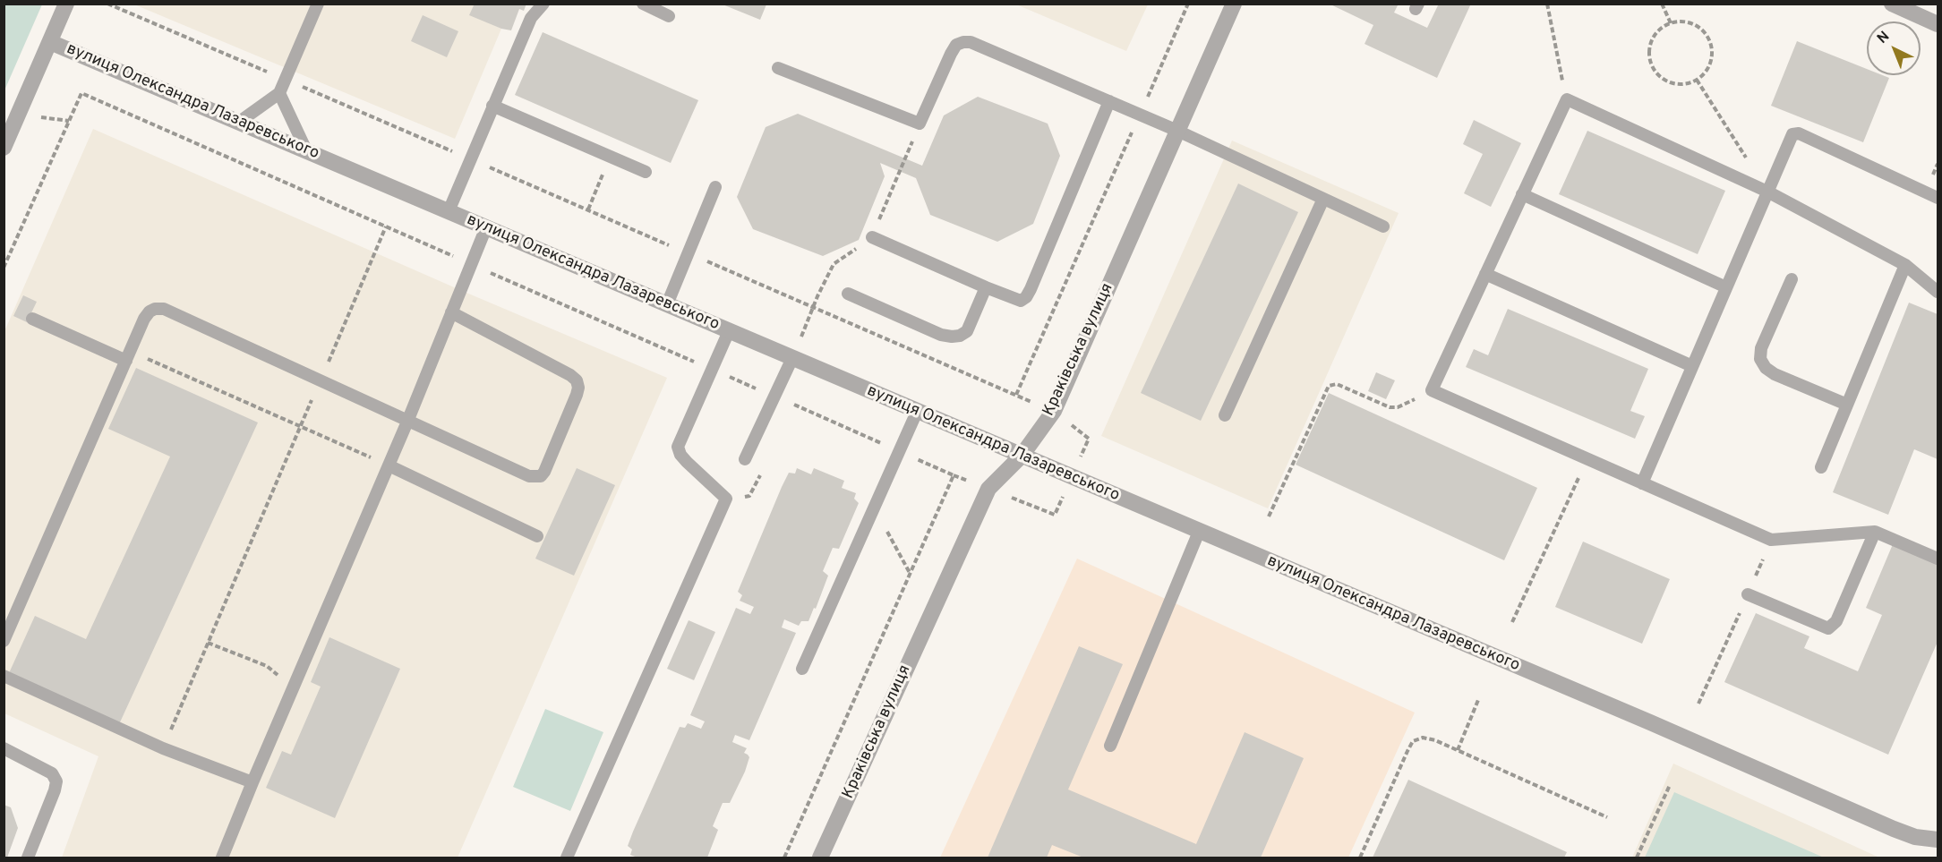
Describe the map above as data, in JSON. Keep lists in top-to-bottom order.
{
  "streets": {
    "street": ["вулиця Олександра Лазаревського", "Краківська вулиця"]
  },
  "crossings": [
    ["вулиця Олександра Лазаревського", "Краківська вулиця"]
  ],
  "north": "top left"
}
